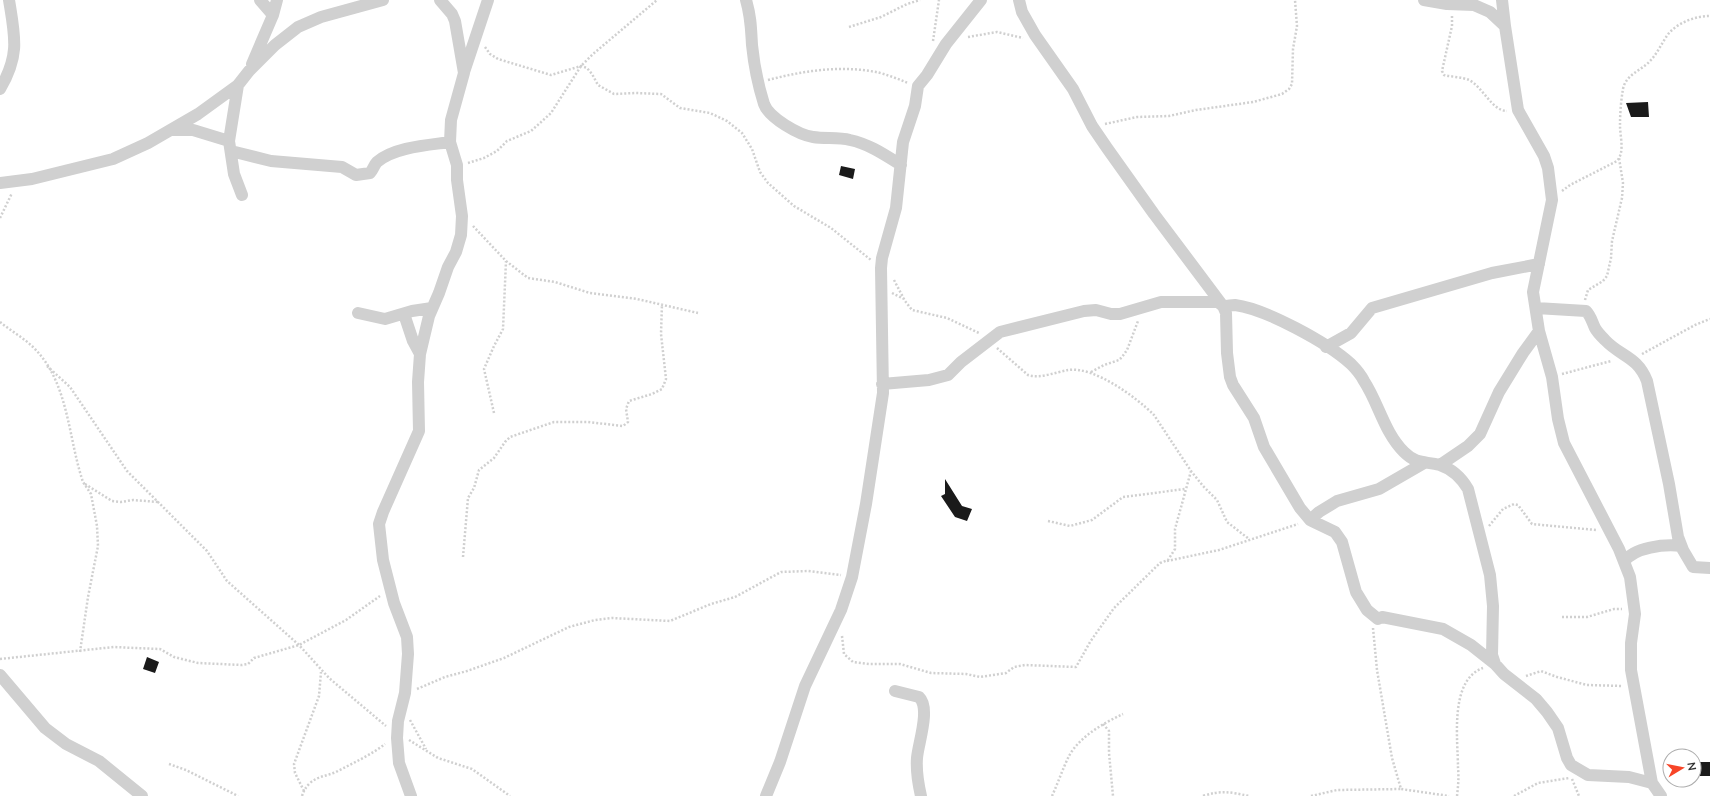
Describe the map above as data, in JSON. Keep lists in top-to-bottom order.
{
  "north": "right"
}
